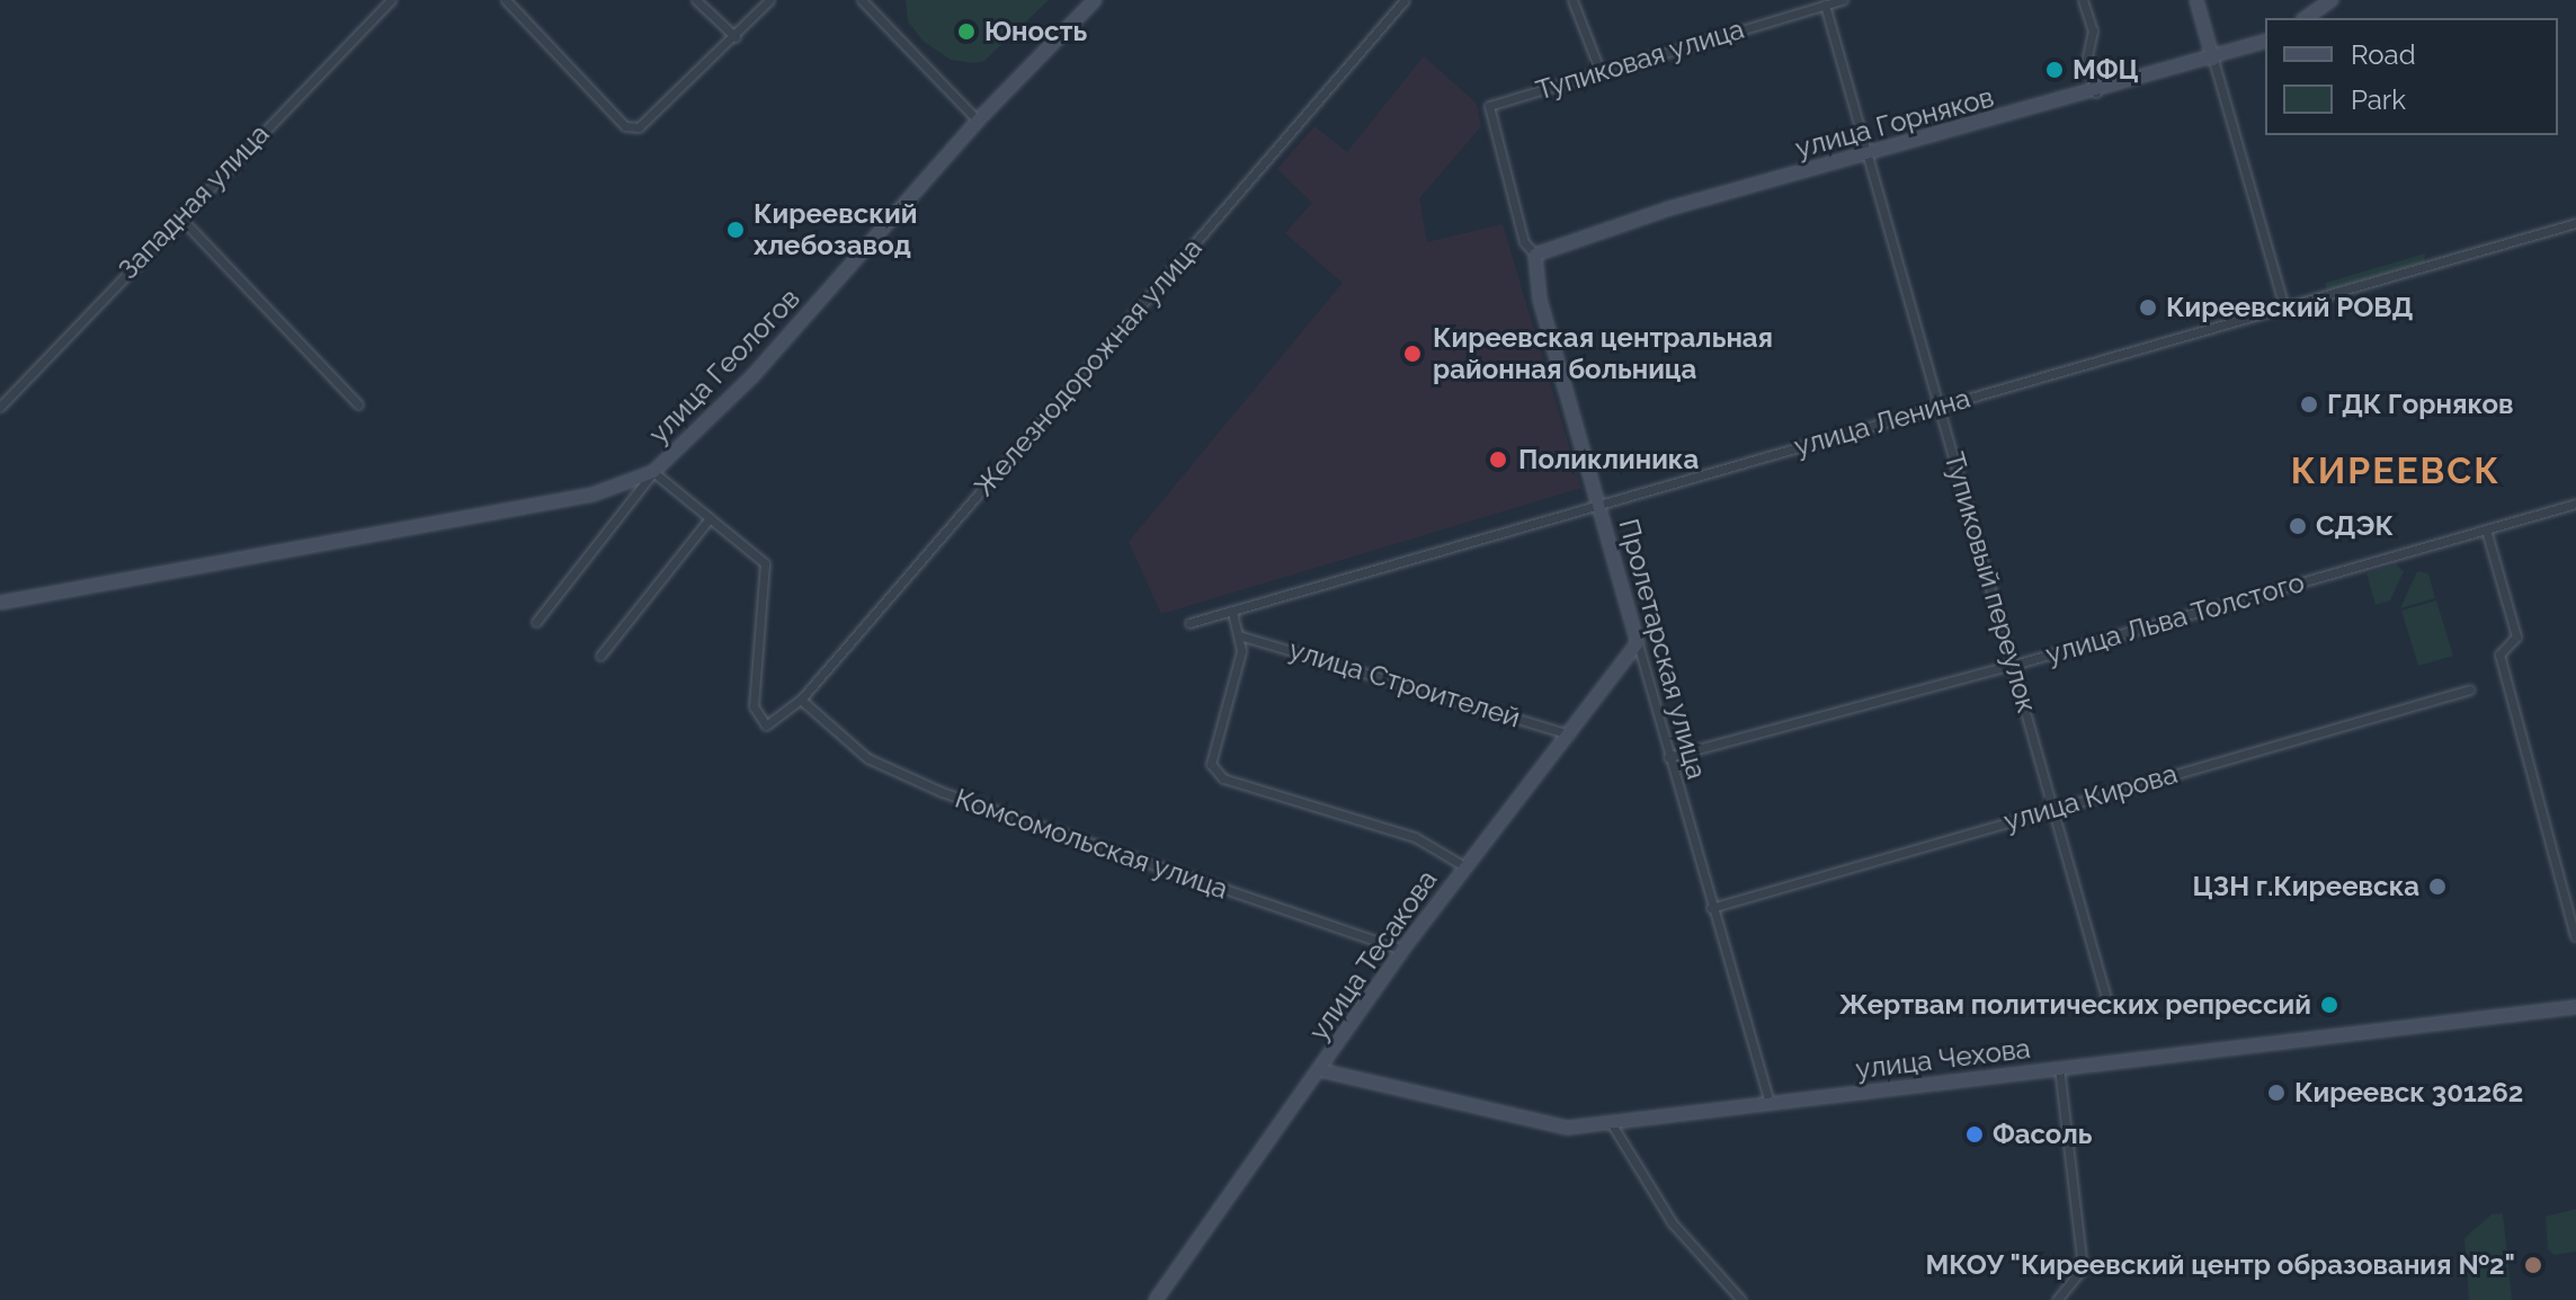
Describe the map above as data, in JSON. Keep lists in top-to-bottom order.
{
  "streets": {
    "main road": [
      "улица Горняков",
      "улица Геологов",
      "Пролетарская улица",
      "улица Тесакова",
      "улица Чехова"
    ],
    "street": [
      "Тупиковая улица",
      "Западная улица",
      "Железнодорожная улица",
      "улица Ленина",
      "Тупиковый переулок",
      "улица Льва Толстого",
      "улица Строителей",
      "улица Кирова",
      "Комсомольская улица"
    ]
  },
  "crossings": [
    ["Тупиковая улица", "Тупиковый переулок"],
    ["Тупиковая улица", "Пролетарская улица"],
    ["улица Горняков", "Тупиковый переулок"],
    ["улица Горняков", "Пролетарская улица"],
    ["Железнодорожная улица", "Комсомольская улица"],
    ["улица Ленина", "Тупиковый переулок"],
    ["улица Ленина", "Пролетарская улица"],
    ["Тупиковый переулок", "улица Льва Толстого"],
    ["Тупиковый переулок", "улица Кирова"],
    ["улица Льва Толстого", "Пролетарская улица"],
    ["Пролетарская улица", "улица Кирова"],
    ["Пролетарская улица", "улица Тесакова"],
    ["Пролетарская улица", "улица Чехова"],
    ["улица Строителей", "улица Тесакова"],
    ["Комсомольская улица", "улица Тесакова"],
    ["улица Тесакова", "улица Чехова"]
  ],
  "districts": ["КИРЕЕВСК"],
  "places": [
    "Юность",
    "МФЦ",
    "Киреевский хлебозавод",
    "Киреевский РОВД",
    "Киреевская центральная районная больница",
    "ГДК Горняков",
    "Поликлиника",
    "СДЭК",
    "ЦЗН г.Киреевска",
    "Жертвам политических репрессий",
    "Киреевск 301262",
    "Фасоль",
    "МКОУ \"Киреевский центр образования №2\""
  ],
  "legend": ["Road", "Park"]
}
